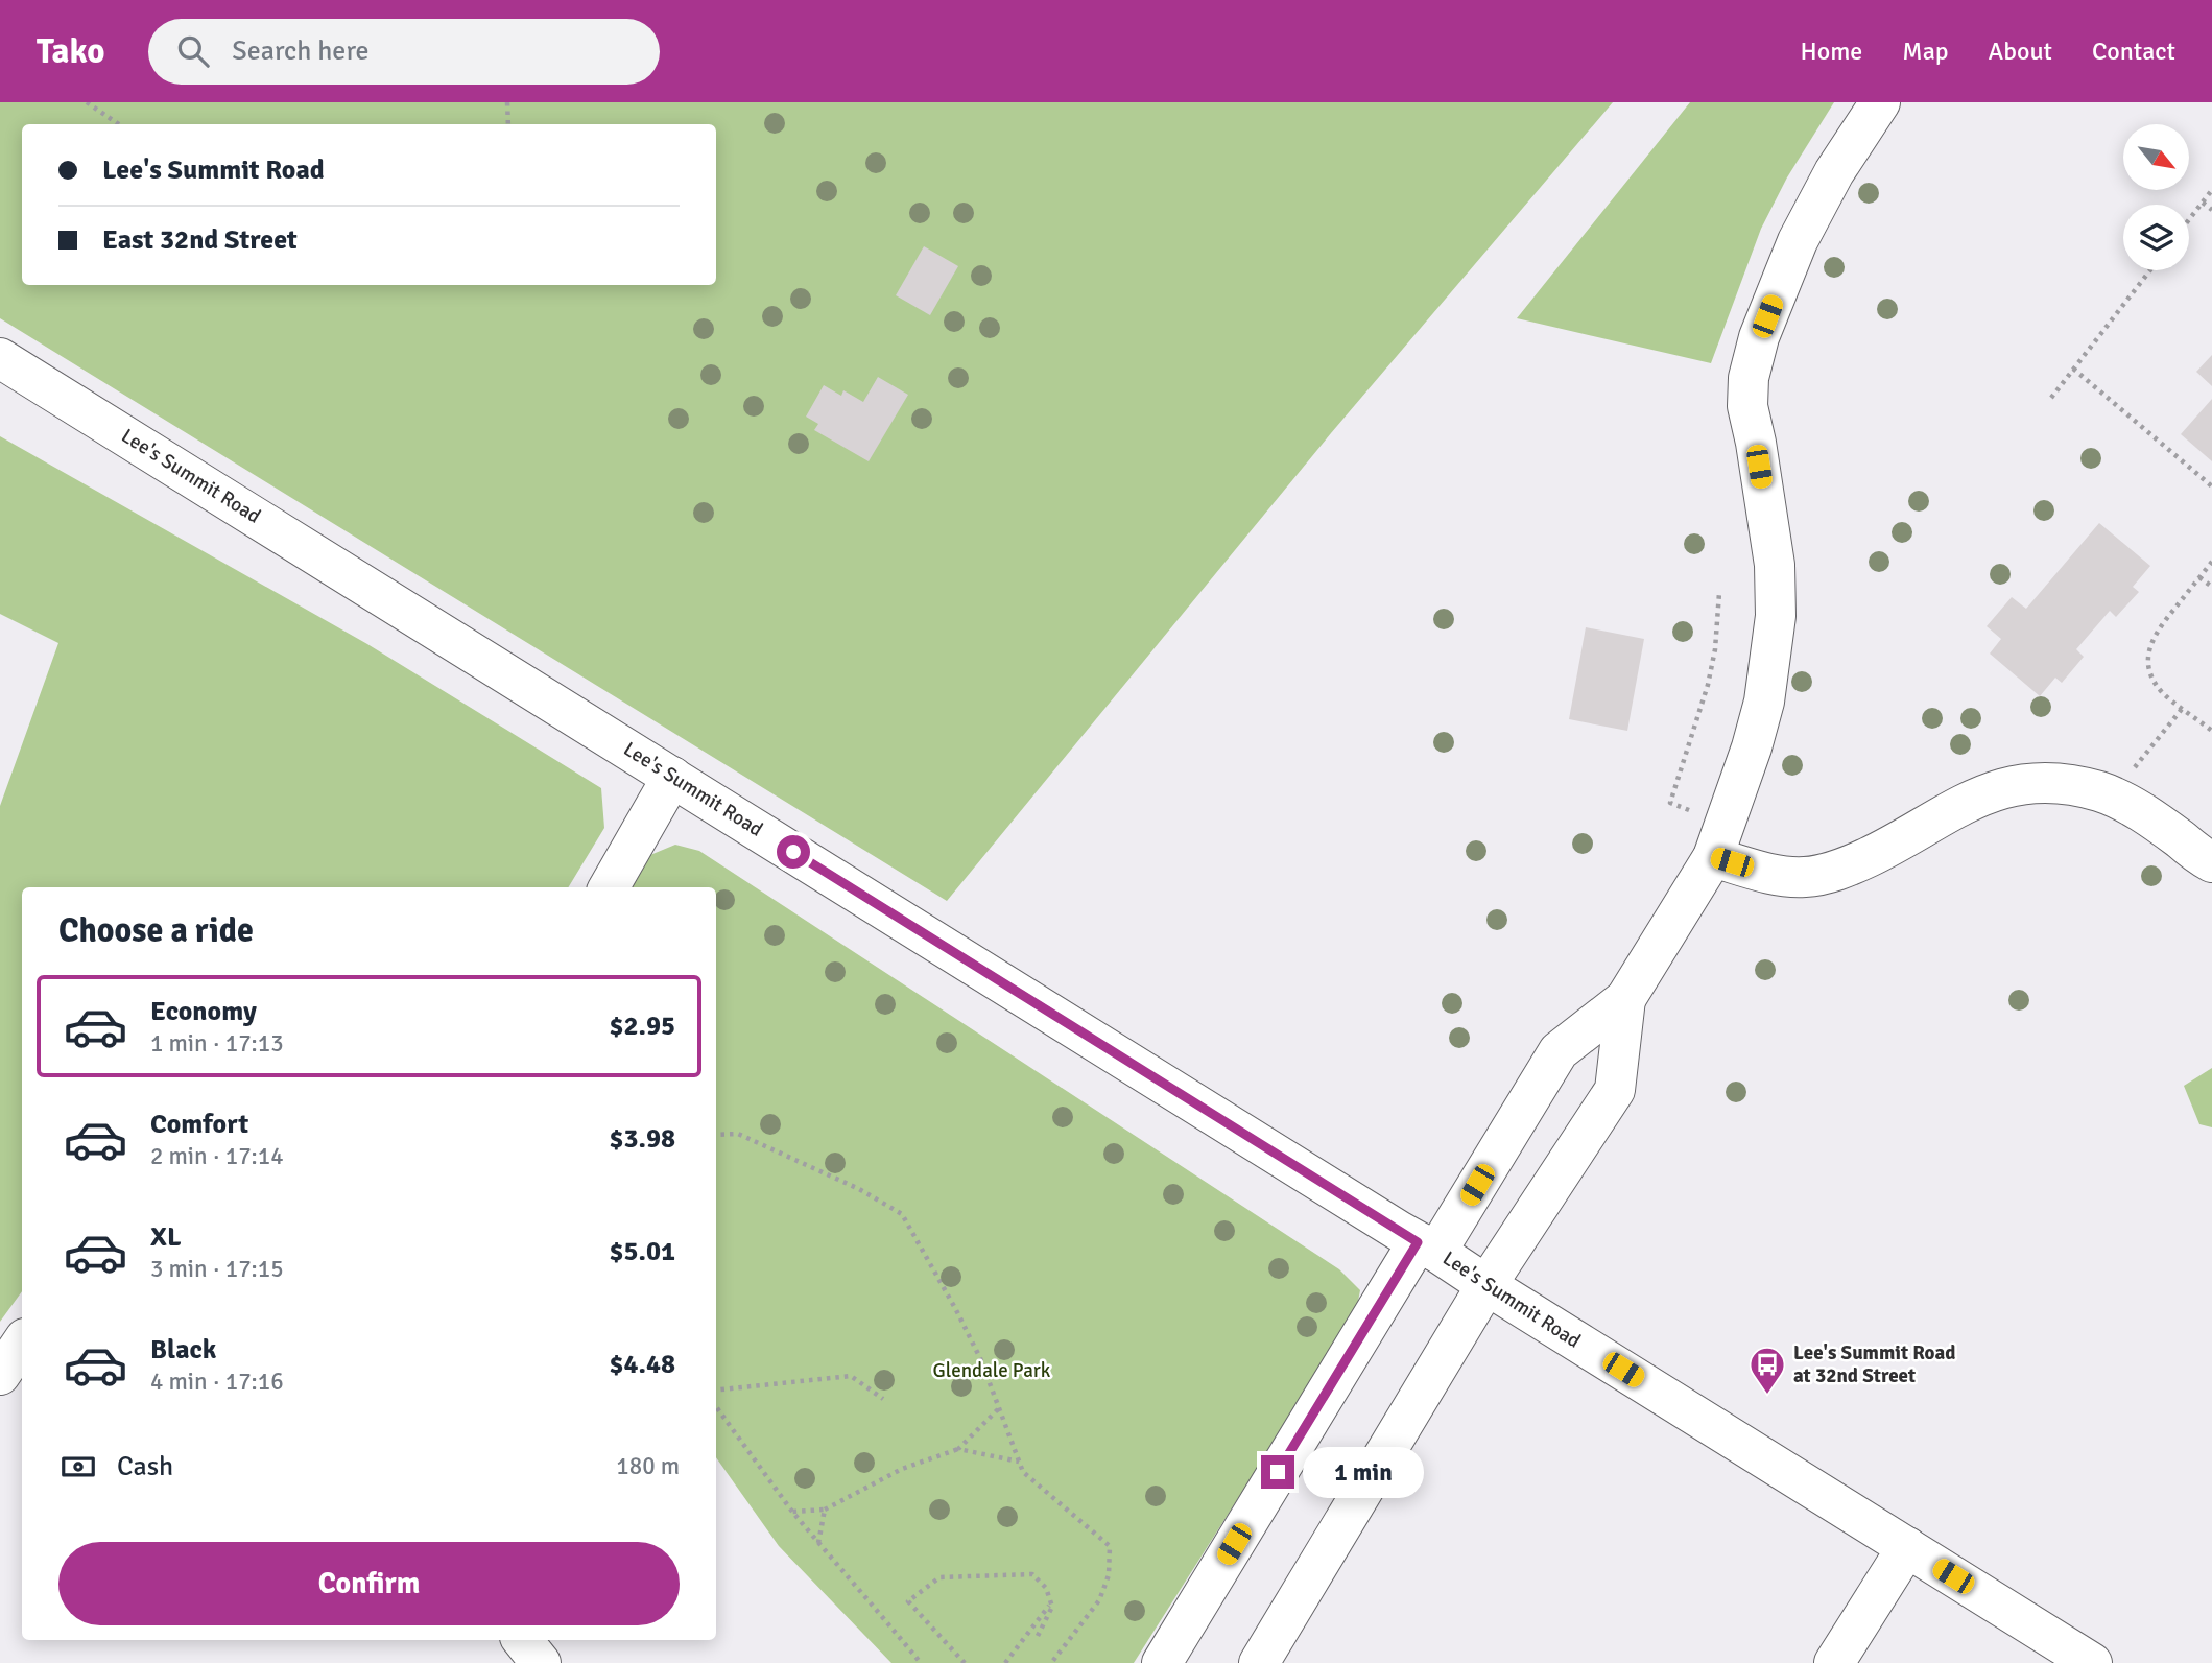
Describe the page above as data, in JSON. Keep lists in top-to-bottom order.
{
  "streets": {
    "main road": ["Lee's Summit Road"]
  },
  "parks": ["Glendale Park"],
  "places": {
    "bus stop": ["Lee's Summit Road at 32nd Street"]
  },
  "north": "bottom right",
  "page": {
    "header": "Tako",
    "search": "Search here",
    "nav": [
      "Home",
      "Map",
      "About",
      "Contact"
    ],
    "banner": ["Lee's Summit Road", "East 32nd Street"],
    "heading": "Choose a ride",
    "list": [
      {
        "name": "Economy",
        "note": "1 min · 17:13",
        "value": "$2.95"
      },
      {
        "name": "Comfort",
        "note": "2 min · 17:14",
        "value": "$3.98"
      },
      {
        "name": "XL",
        "note": "3 min · 17:15",
        "value": "$5.01"
      },
      {
        "name": "Black",
        "note": "4 min · 17:16",
        "value": "$4.48"
      }
    ],
    "pay": ["Cash", "180 m"],
    "bubble": "1 min",
    "buttons": "Confirm"
  }
}
